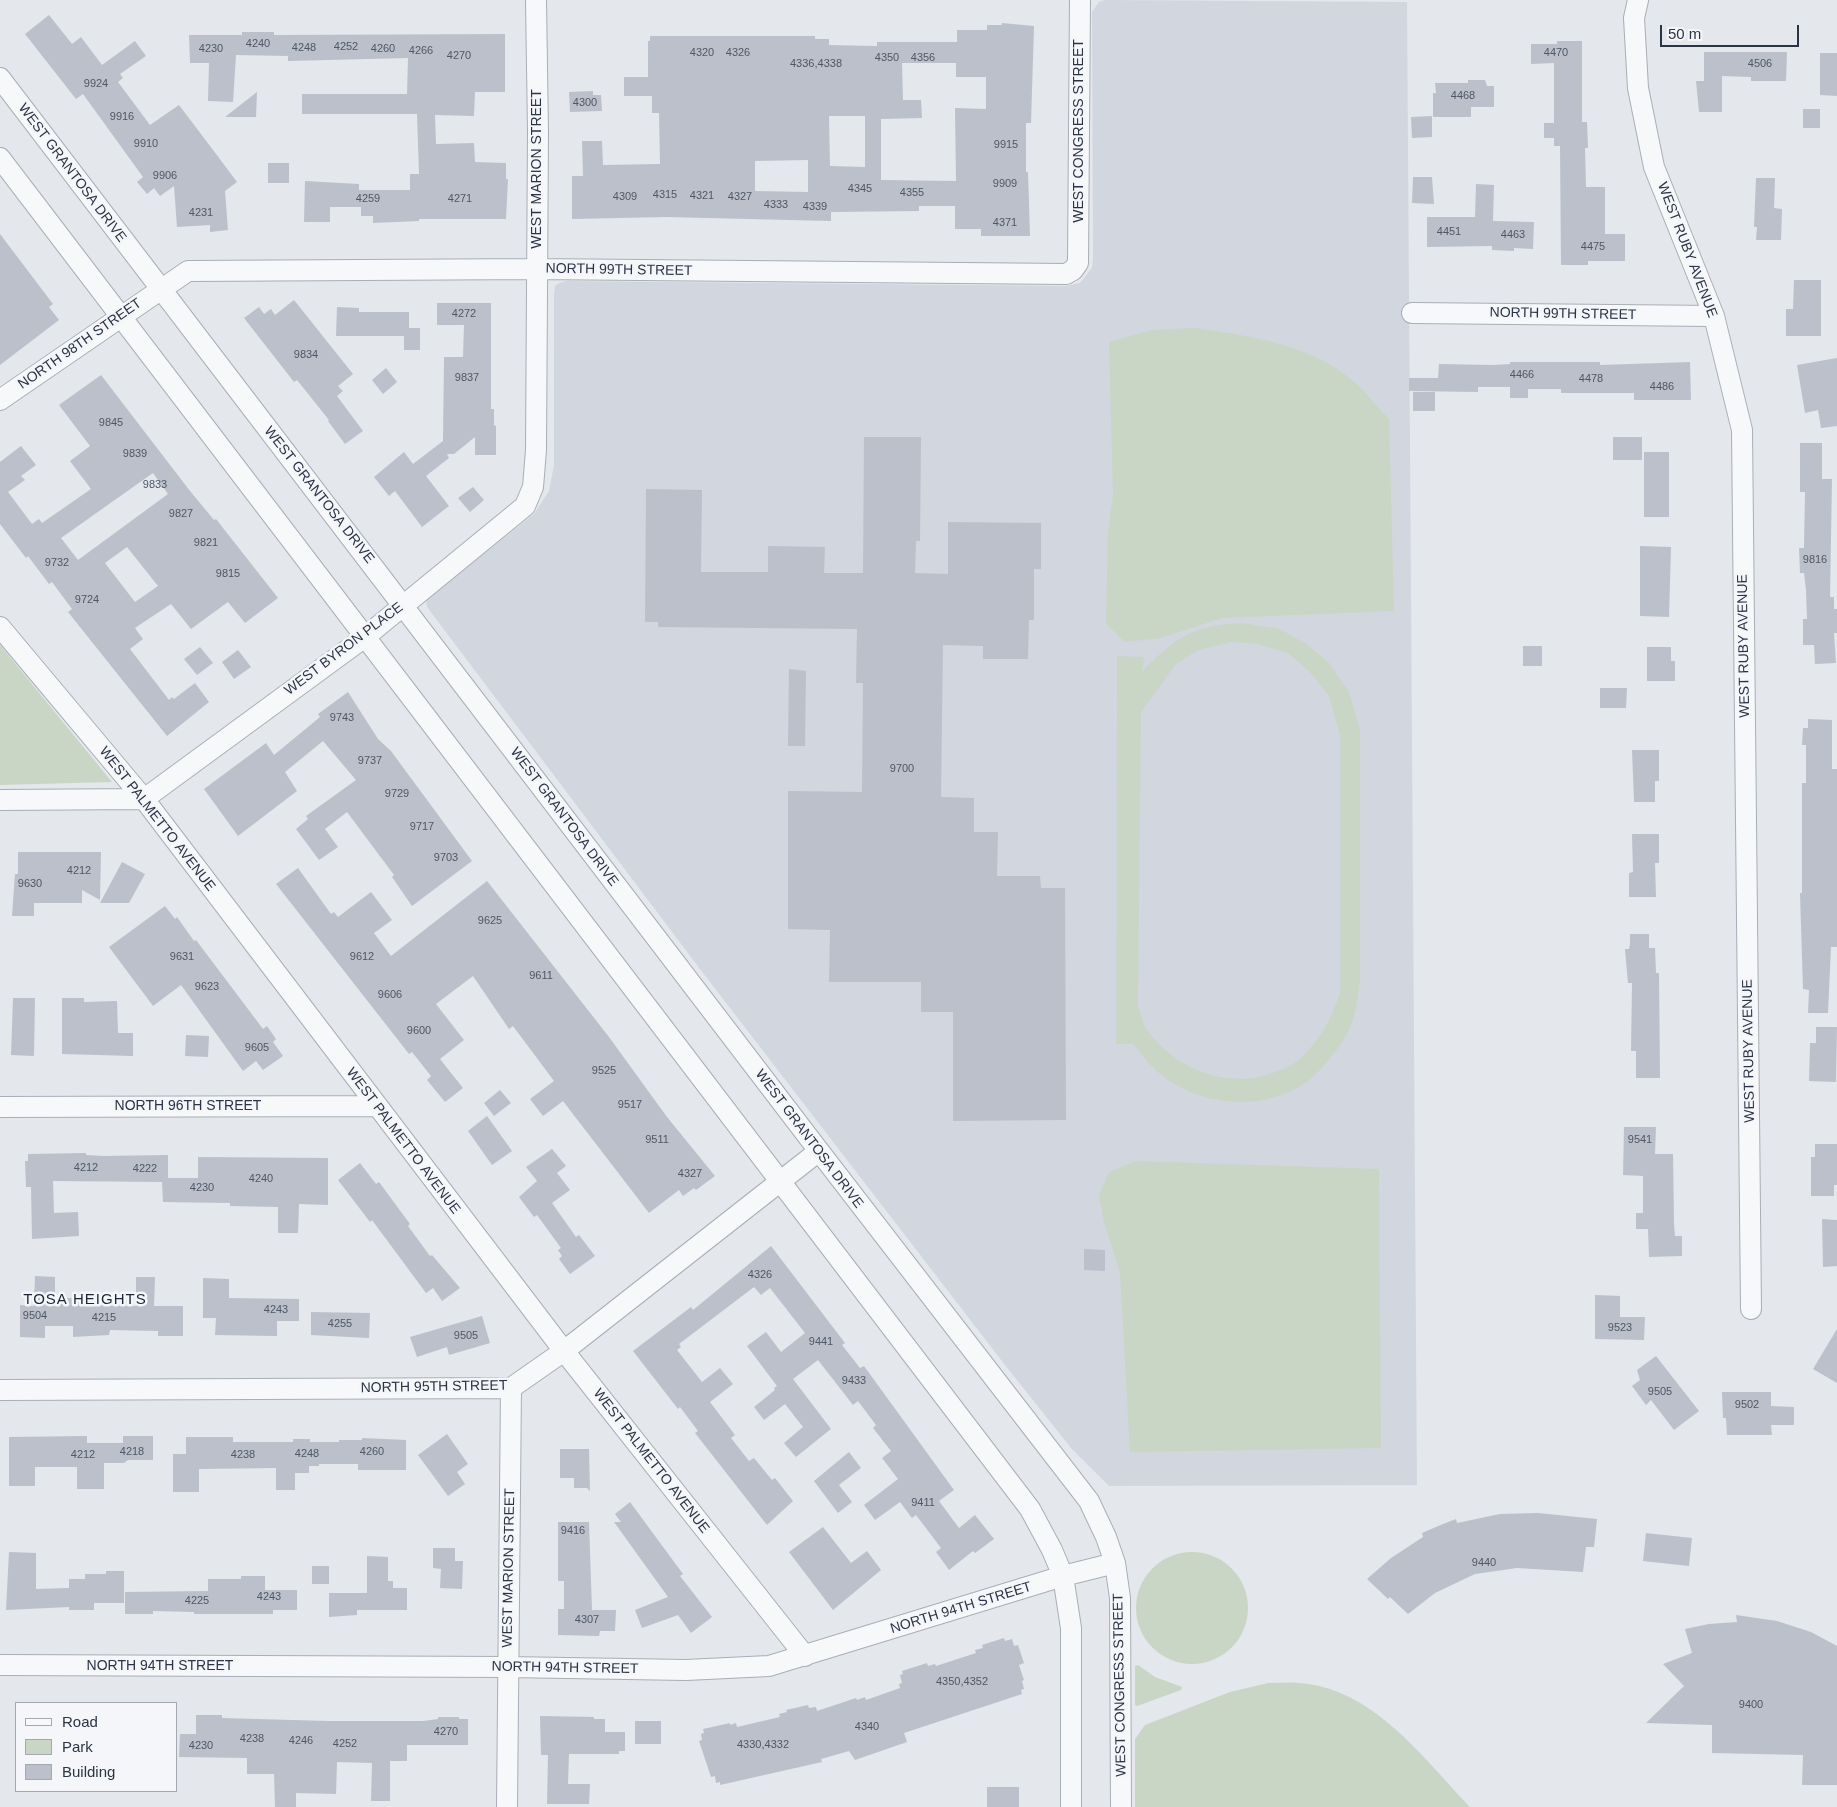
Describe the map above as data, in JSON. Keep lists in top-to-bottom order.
{
  "streets": {
    "street": [
      "WEST CONGRESS STREET",
      "WEST MARION STREET",
      "WEST GRANTOSA DRIVE",
      "WEST RUBY AVENUE",
      "NORTH 99TH STREET",
      "NORTH 98TH STREET",
      "WEST BYRON PLACE",
      "WEST PALMETTO AVENUE",
      "NORTH 96TH STREET",
      "NORTH 95TH STREET",
      "NORTH 94TH STREET"
    ]
  },
  "crossings": [
    ["WEST CONGRESS STREET", "WEST GRANTOSA DRIVE"],
    ["WEST CONGRESS STREET", "NORTH 99TH STREET"],
    ["WEST CONGRESS STREET", "NORTH 94TH STREET"],
    ["WEST MARION STREET", "NORTH 99TH STREET"],
    ["WEST MARION STREET", "WEST BYRON PLACE"],
    ["WEST MARION STREET", "NORTH 95TH STREET"],
    ["WEST MARION STREET", "NORTH 94TH STREET"],
    ["WEST GRANTOSA DRIVE", "NORTH 99TH STREET"],
    ["WEST GRANTOSA DRIVE", "NORTH 98TH STREET"],
    ["WEST GRANTOSA DRIVE", "WEST BYRON PLACE"],
    ["WEST GRANTOSA DRIVE", "NORTH 95TH STREET"],
    ["WEST GRANTOSA DRIVE", "NORTH 94TH STREET"],
    ["WEST RUBY AVENUE", "NORTH 99TH STREET"],
    ["NORTH 99TH STREET", "NORTH 98TH STREET"],
    ["WEST BYRON PLACE", "WEST PALMETTO AVENUE"],
    ["WEST PALMETTO AVENUE", "NORTH 96TH STREET"],
    ["WEST PALMETTO AVENUE", "NORTH 95TH STREET"],
    ["WEST PALMETTO AVENUE", "NORTH 94TH STREET"]
  ],
  "districts": ["TOSA HEIGHTS"],
  "house_numbers": [
    "4240",
    "4252",
    "4248",
    "4230",
    "4260",
    "4266",
    "4320",
    "4326",
    "4470",
    "4270",
    "4350",
    "4356",
    "4336,4338",
    "4506",
    "9924",
    "4468",
    "4300",
    "9916",
    "9910",
    "9915",
    "9906",
    "9909",
    "4345",
    "4355",
    "4315",
    "4321",
    "4309",
    "4327",
    "4259",
    "4271",
    "4333",
    "4339",
    "4231",
    "4371",
    "4451",
    "4463",
    "4475",
    "4272",
    "9834",
    "4466",
    "9837",
    "4478",
    "4486",
    "9845",
    "9839",
    "9833",
    "9827",
    "9821",
    "9816",
    "9732",
    "9815",
    "9724",
    "9743",
    "9737",
    "9700",
    "9729",
    "9717",
    "9703",
    "4212",
    "9630",
    "9625",
    "9631",
    "9612",
    "9611",
    "9623",
    "9606",
    "9600",
    "9605",
    "9525",
    "9517",
    "9511",
    "9541",
    "4212",
    "4222",
    "4327",
    "4240",
    "4230",
    "4326",
    "4243",
    "9504",
    "4215",
    "4255",
    "9523",
    "9505",
    "9441",
    "9433",
    "9505",
    "9502",
    "4218",
    "4260",
    "4248",
    "4212",
    "4238",
    "9411",
    "9416",
    "9440",
    "4243",
    "4225",
    "4307",
    "4350,4352",
    "9400",
    "4340",
    "4270",
    "4238",
    "4246",
    "4252",
    "4330,4332",
    "4230"
  ],
  "legend": ["Road", "Park", "Building"],
  "scale_bar": "50 m"
}
